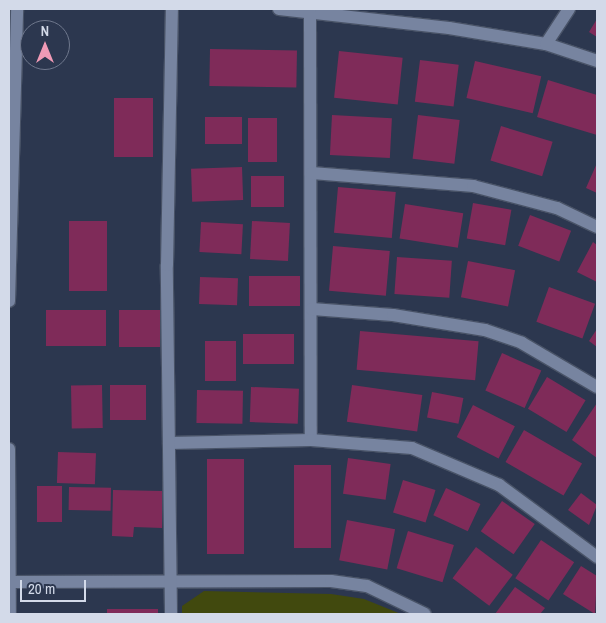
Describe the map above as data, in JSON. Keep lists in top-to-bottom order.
{
  "scale_bar": "20 m",
  "north": "top"
}
